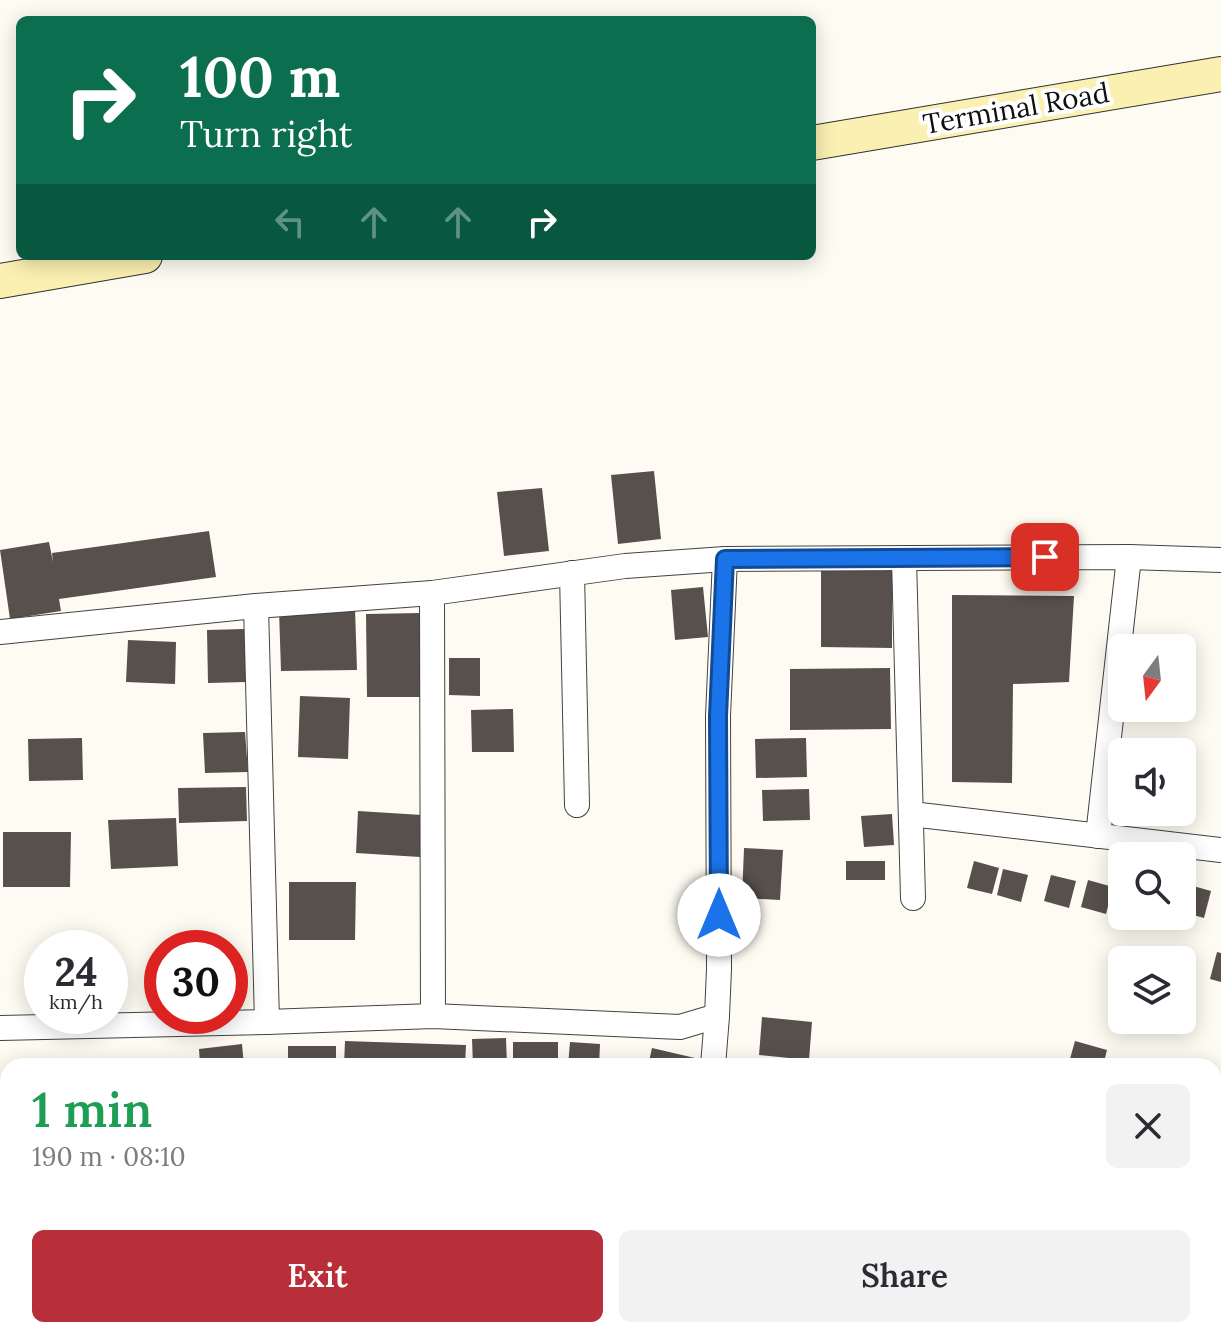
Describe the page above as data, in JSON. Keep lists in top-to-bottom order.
{
  "streets": {
    "street": ["Terminal Road"]
  },
  "north": "bottom",
  "page": {
    "turn": ["100 m", "Turn right"],
    "speed": "24 km/h",
    "limit": "30",
    "heading": ["1 min", "190 m · 08:10"],
    "buttons": ["Exit", "Share"]
  }
}
